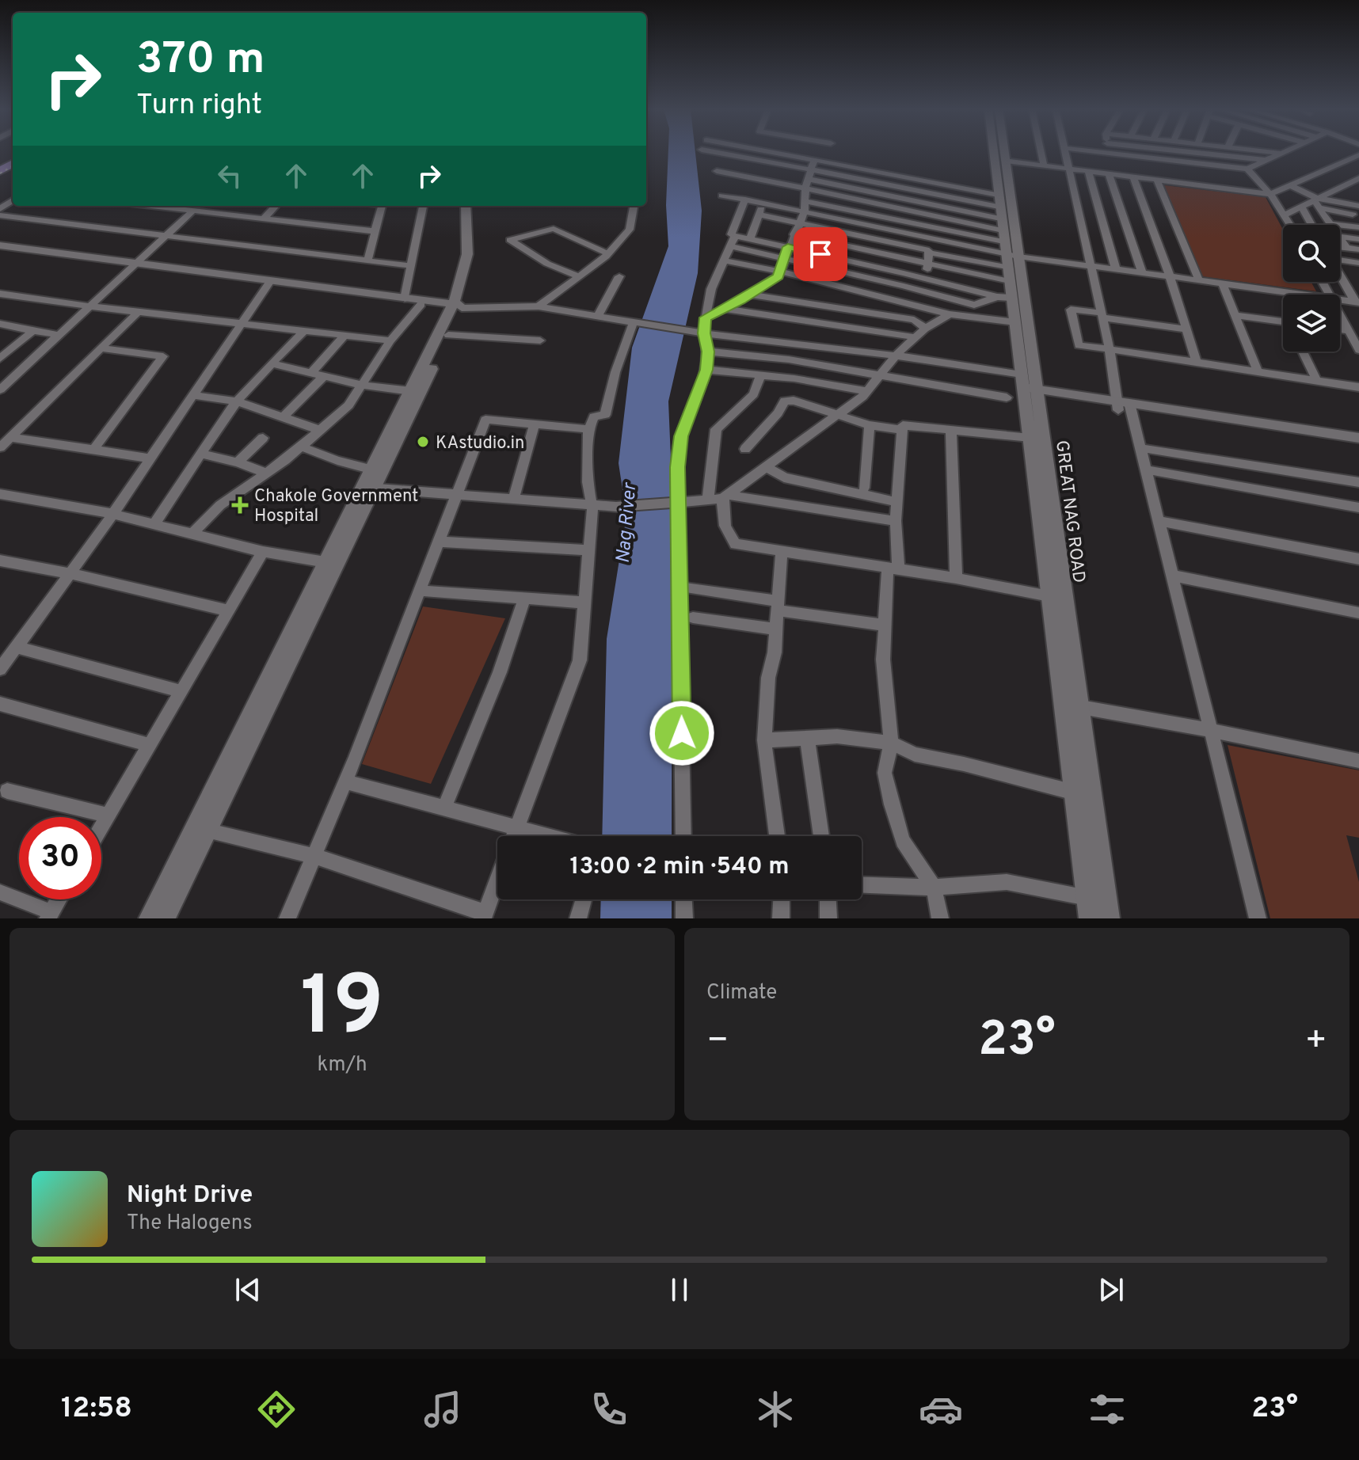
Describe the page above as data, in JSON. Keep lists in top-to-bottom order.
{
  "streets": {
    "main road": ["GREAT NAG ROAD"]
  },
  "water": ["Nag River"],
  "places": {
    "other": ["KAstudio.in"],
    "health": ["Chakole Government Hospital"]
  },
  "page": {
    "turn": ["370 m", "Turn right"],
    "limit": "30",
    "trip": "13:00 · 2 min · 540 m",
    "tile": [
      ["19", "km/h"],
      "Climate"
    ],
    "heat": ["−", "23°", "+"],
    "song": ["Night Drive", "The Halogens"],
    "tabs": ["12:58", "23°"]
  }
}
